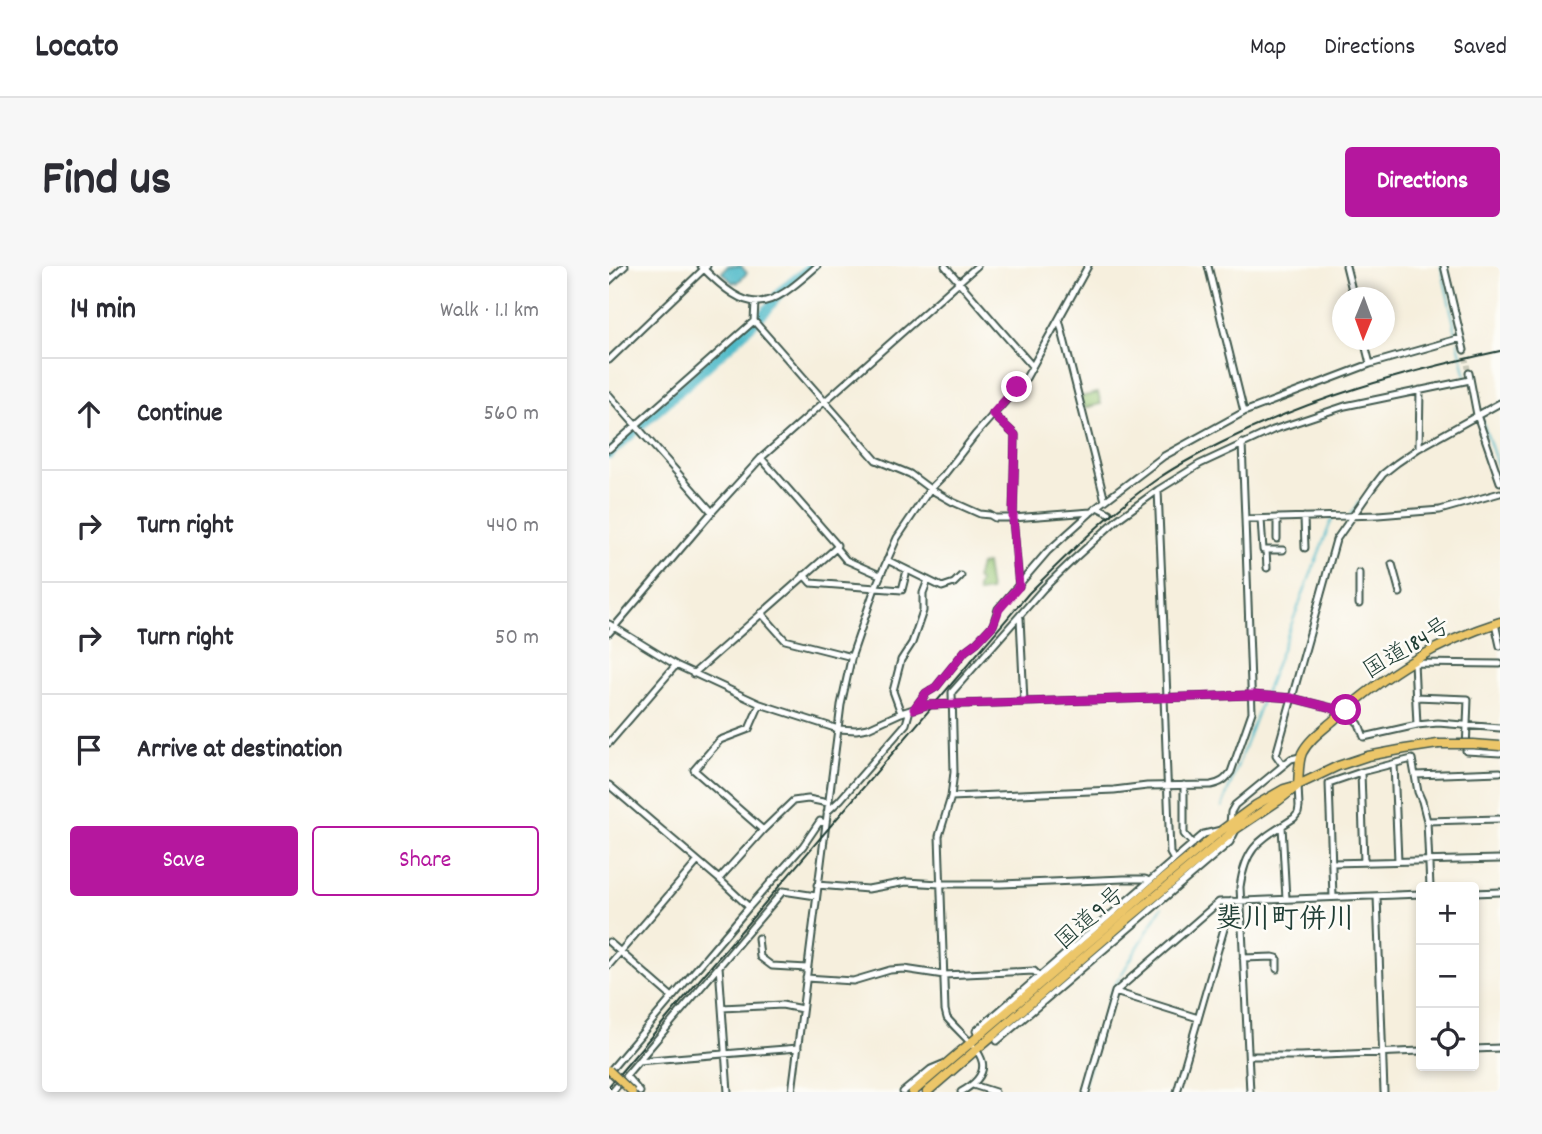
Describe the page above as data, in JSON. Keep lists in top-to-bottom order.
{
  "streets": {
    "highway": ["国道184号", "国道9号"]
  },
  "districts": ["斐川町併川"],
  "north": "bottom",
  "page": {
    "header": "Locato",
    "nav": ["Map", "Directions", "Saved"],
    "title": "Find us",
    "buttons": [
      "Directions",
      ["Save", "Share"]
    ],
    "heading": ["14 min", "Walk · 1.1 km"],
    "list": [
      ["Continue", "560 m"],
      ["Turn right", "440 m"],
      ["Turn right", "50 m"],
      "Arrive at destination"
    ],
    "map_buttons": ["+", "−"]
  }
}
